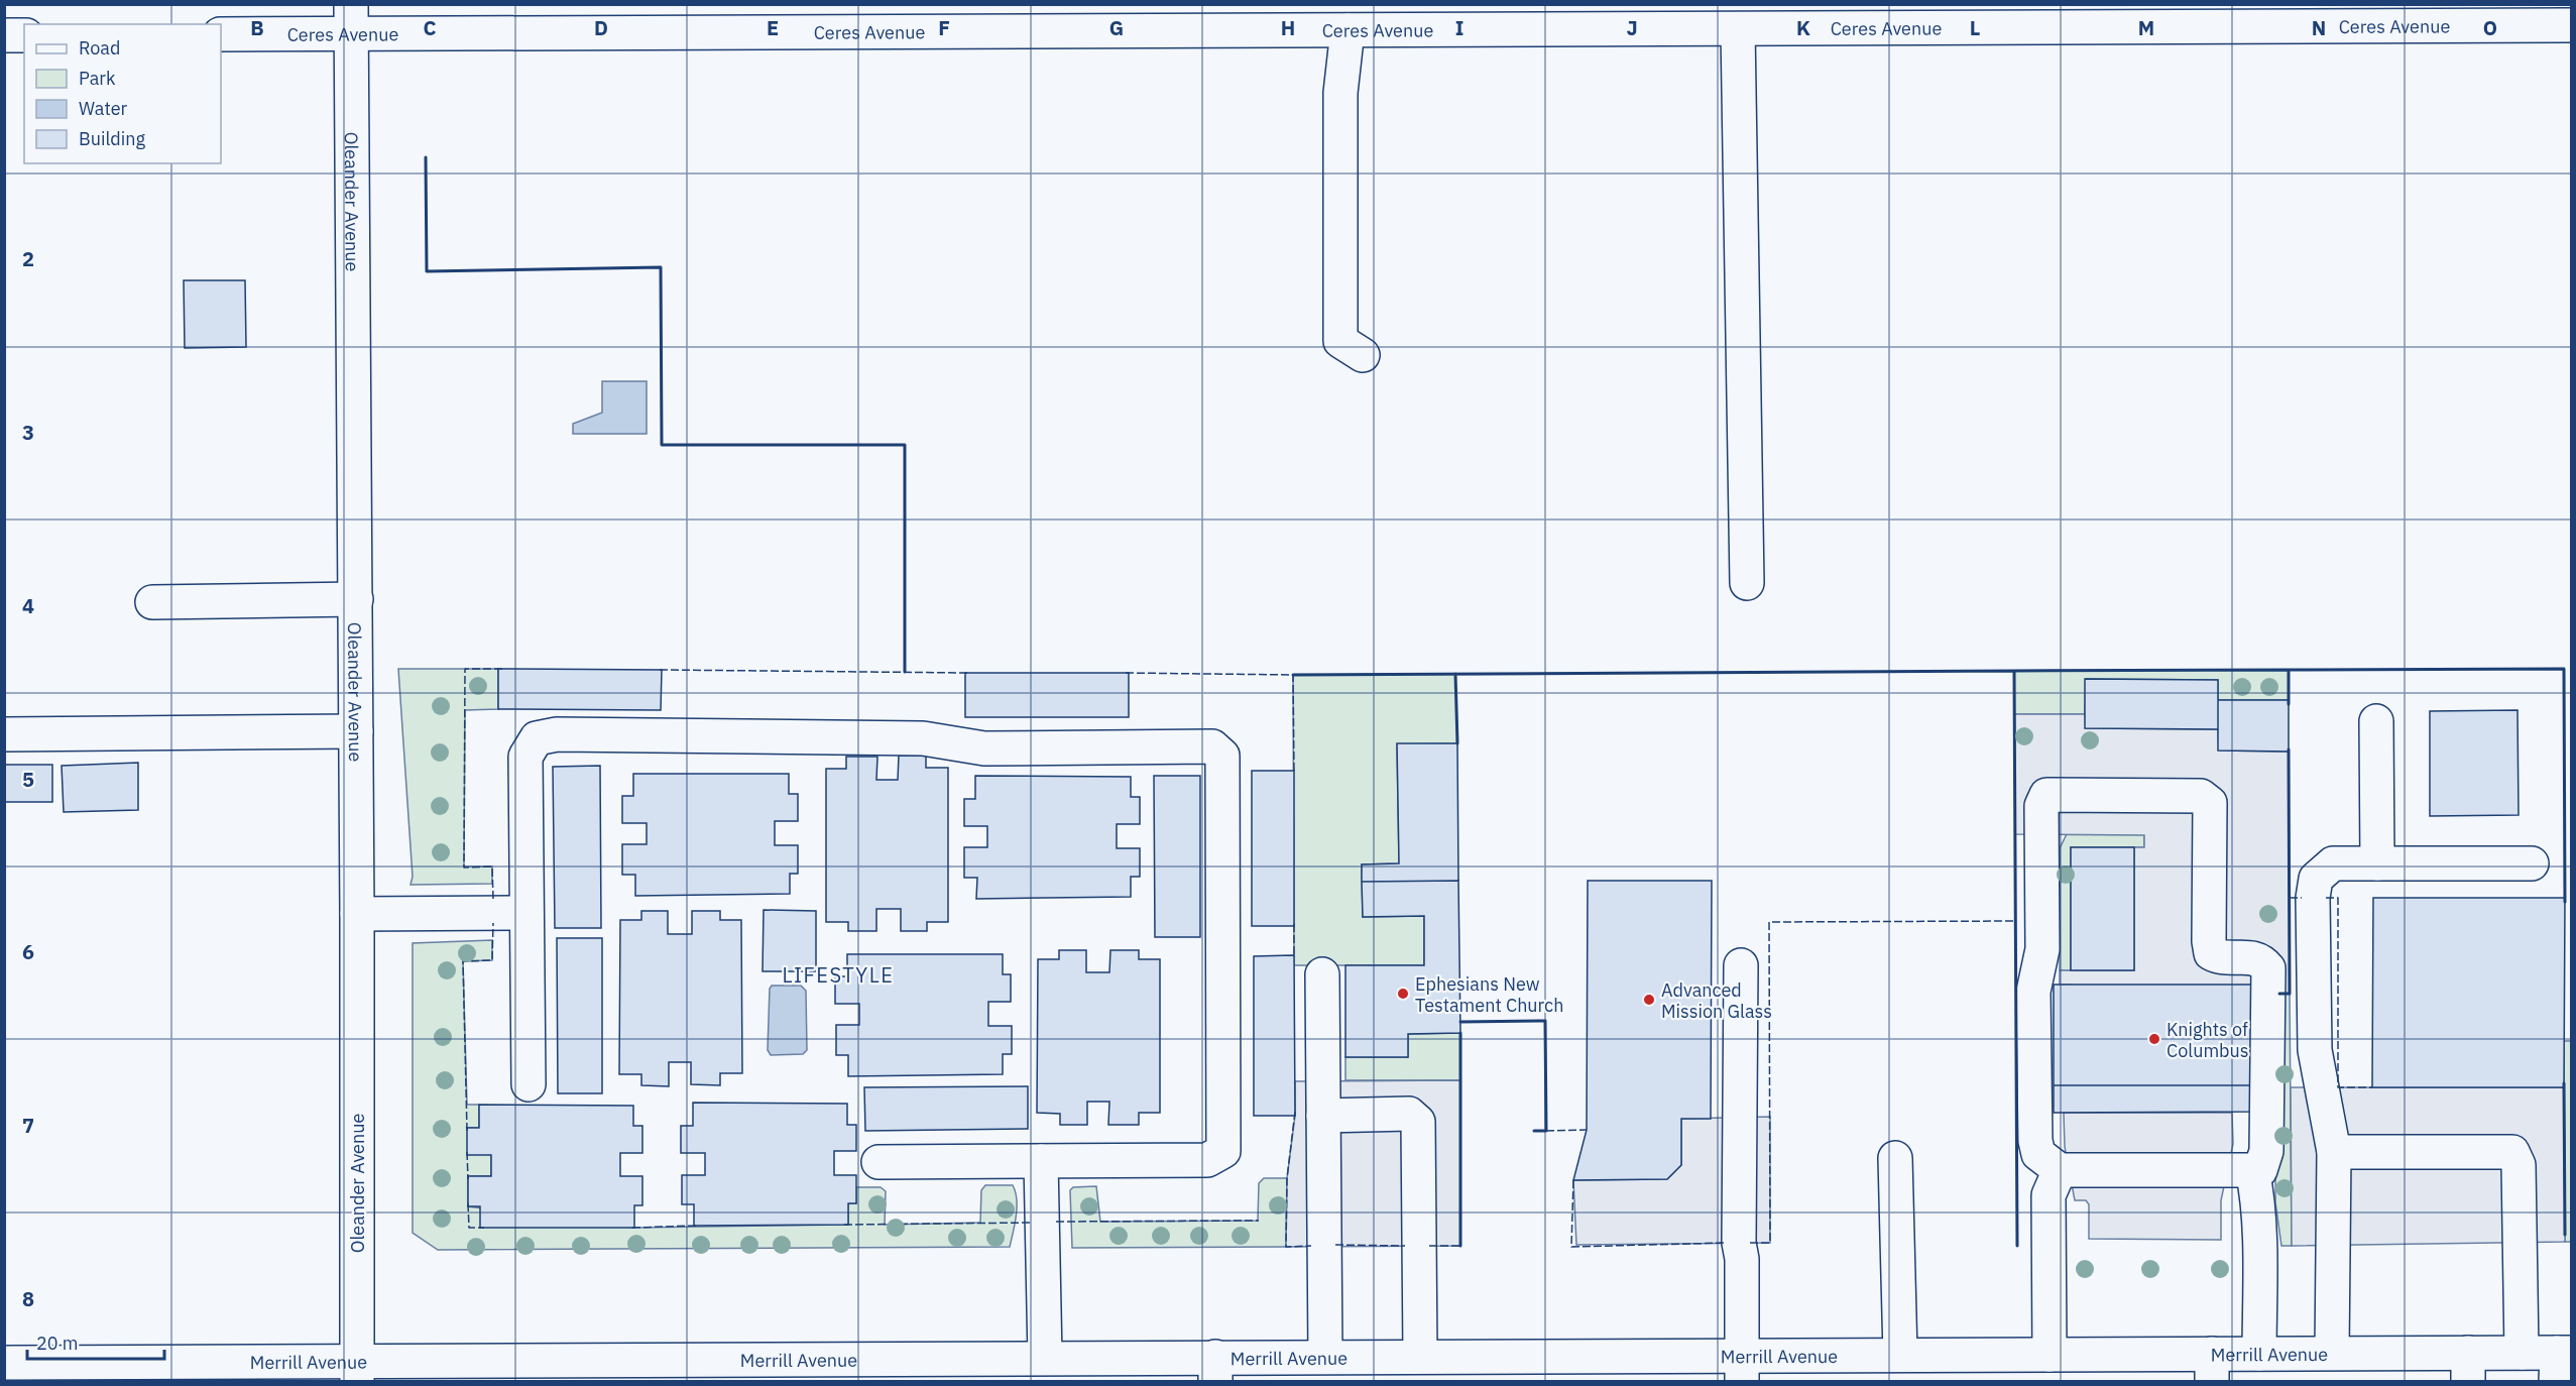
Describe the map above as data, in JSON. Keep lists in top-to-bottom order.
{
  "streets": {
    "street": ["Ceres Avenue", "Oleander Avenue", "Merrill Avenue"]
  },
  "crossings": [
    ["Ceres Avenue", "Oleander Avenue"],
    ["Oleander Avenue", "Merrill Avenue"]
  ],
  "districts": ["LIFESTYLE"],
  "places": ["Ephesians New Testament Church", "Advanced Mission Glass", "Knights of Columbus"],
  "legend": [
    "Road",
    "Park",
    "Water",
    "Building"
  ],
  "scale_bar": "20 m",
  "grid": {
    "columns": [
      "B",
      "C",
      "D",
      "E",
      "F",
      "G",
      "H",
      "I",
      "J",
      "K",
      "L",
      "M",
      "N",
      "O"
    ],
    "rows": [
      "2",
      "3",
      "4",
      "5",
      "6",
      "7",
      "8"
    ]
  }
}
